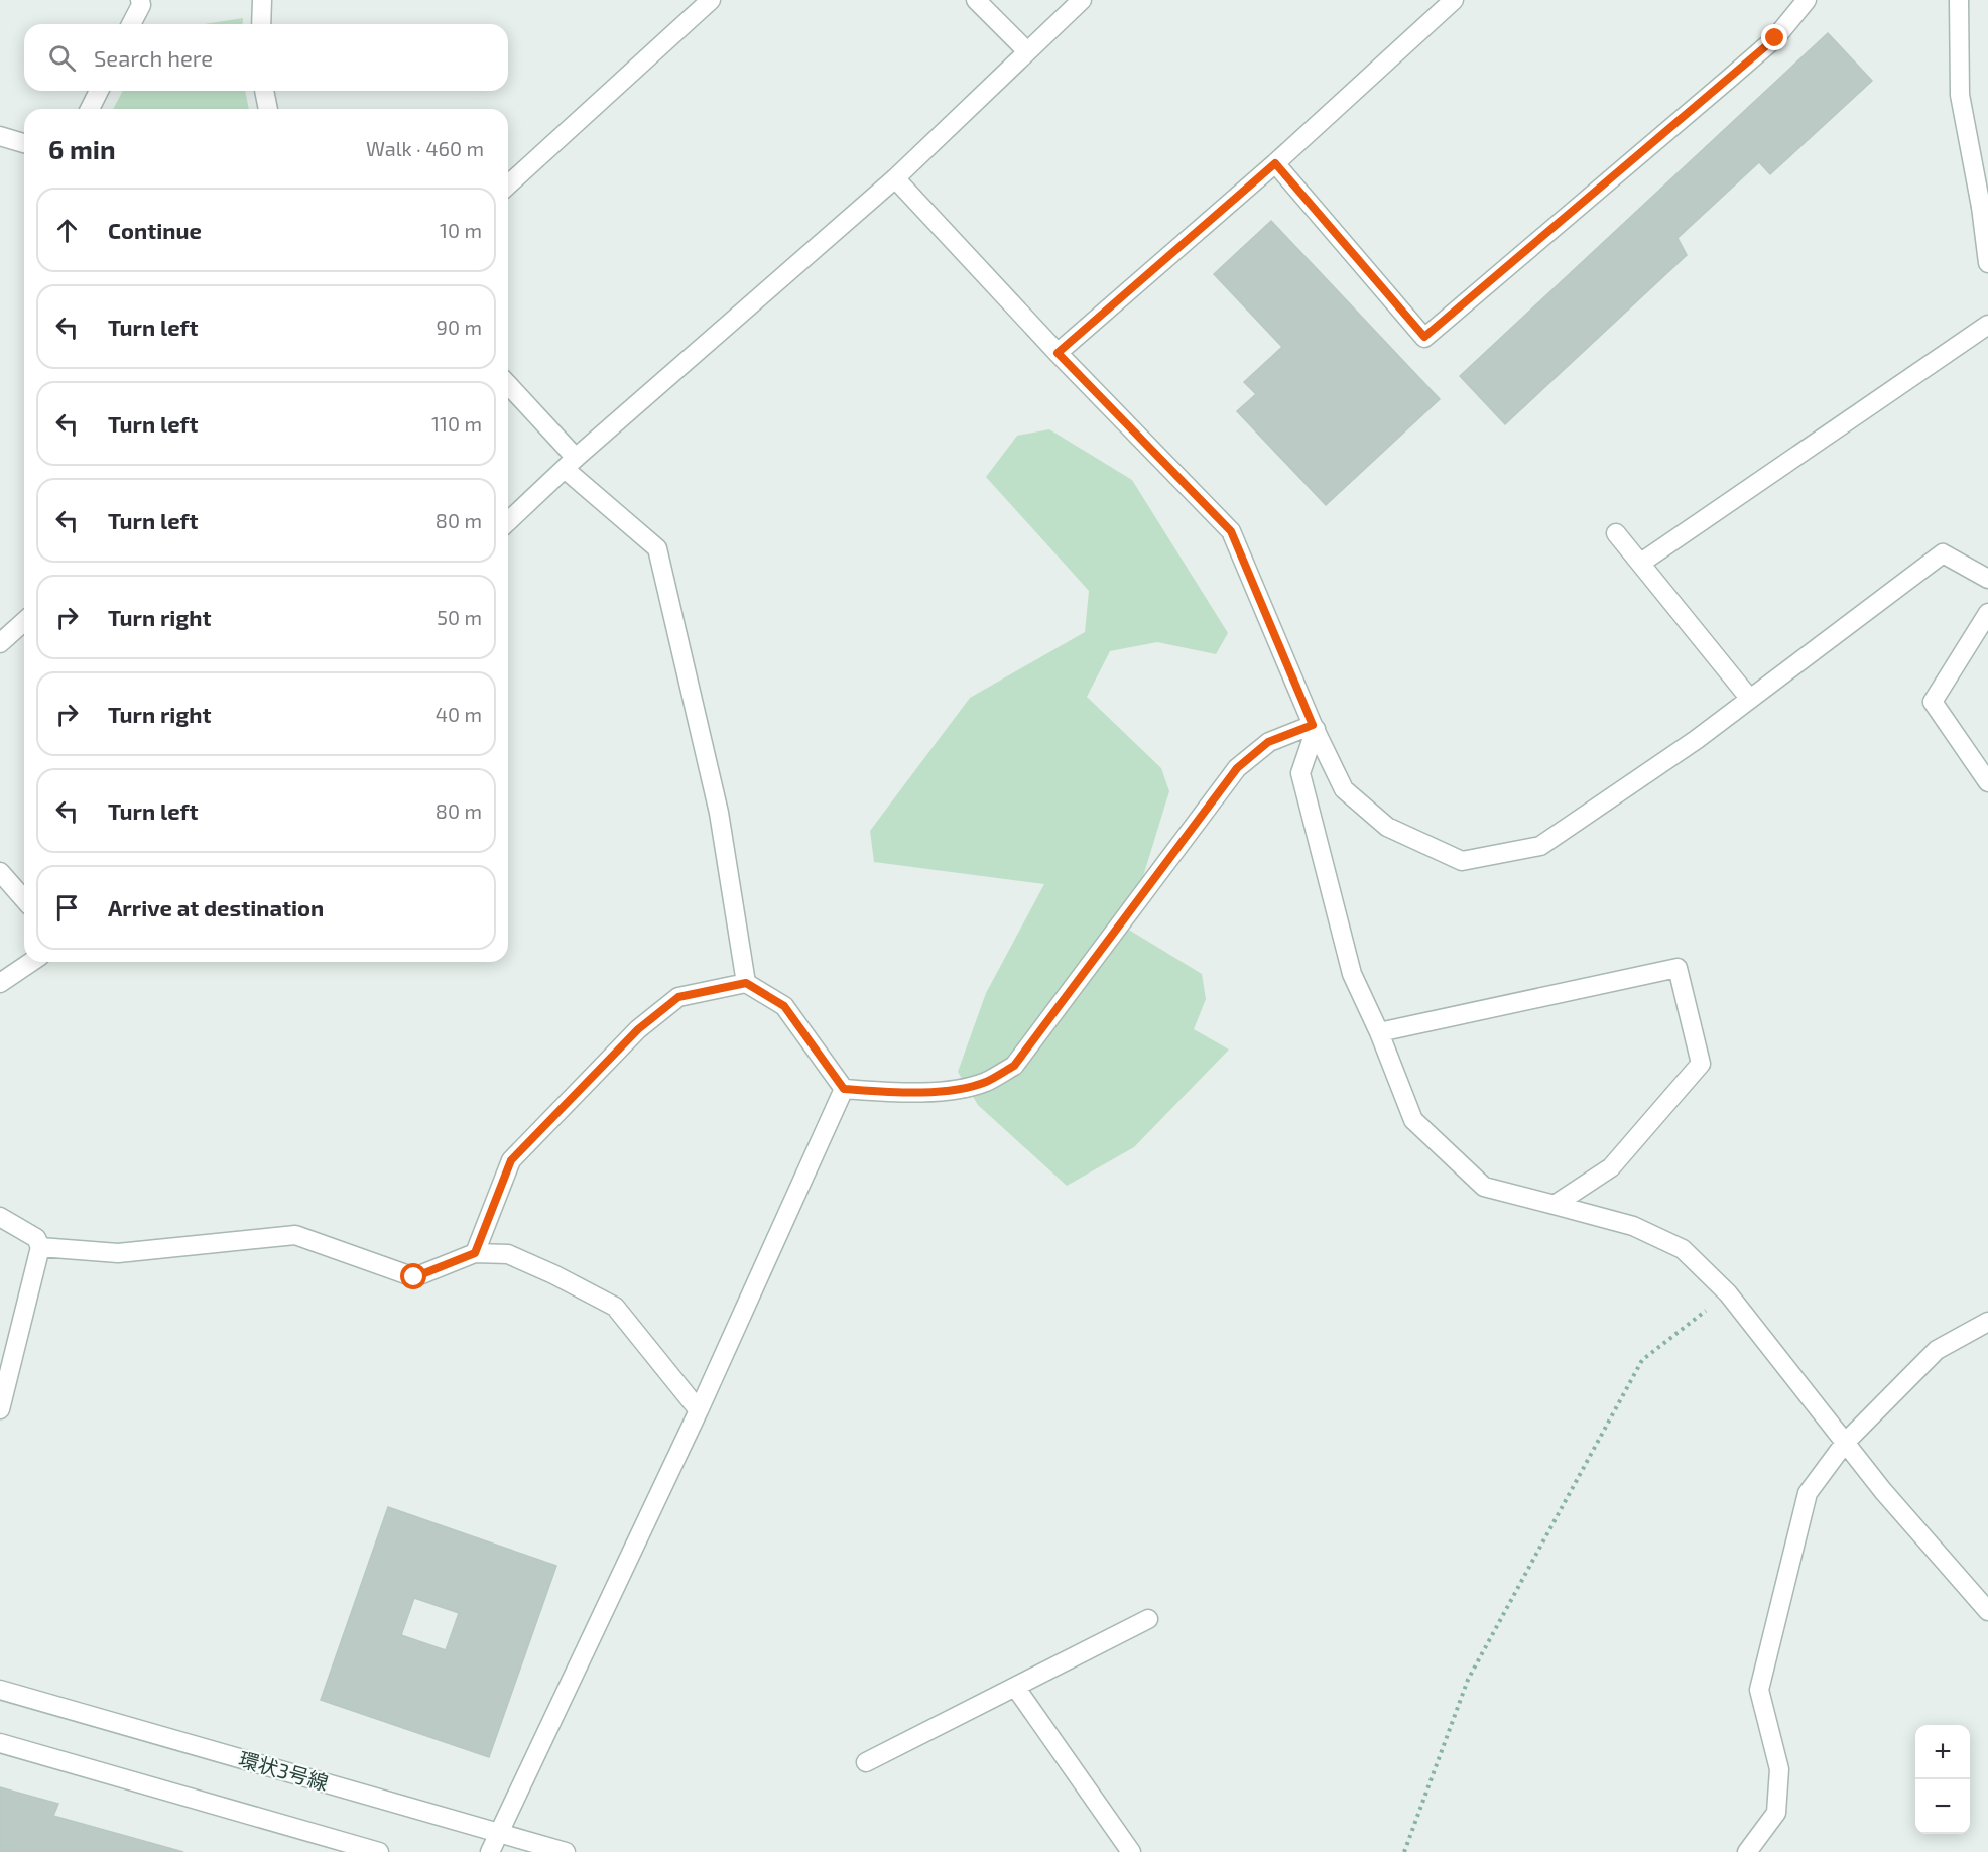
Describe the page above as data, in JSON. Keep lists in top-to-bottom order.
{
  "streets": {
    "street": ["環状3号線"]
  },
  "page": {
    "search": "Search here",
    "heading": ["6 min", "Walk · 460 m"],
    "list": [
      ["Continue", "10 m"],
      ["Turn left", "90 m"],
      ["Turn left", "110 m"],
      ["Turn left", "80 m"],
      ["Turn right", "50 m"],
      ["Turn right", "40 m"],
      ["Turn left", "80 m"],
      "Arrive at destination"
    ],
    "map_buttons": ["+", "−"]
  }
}
